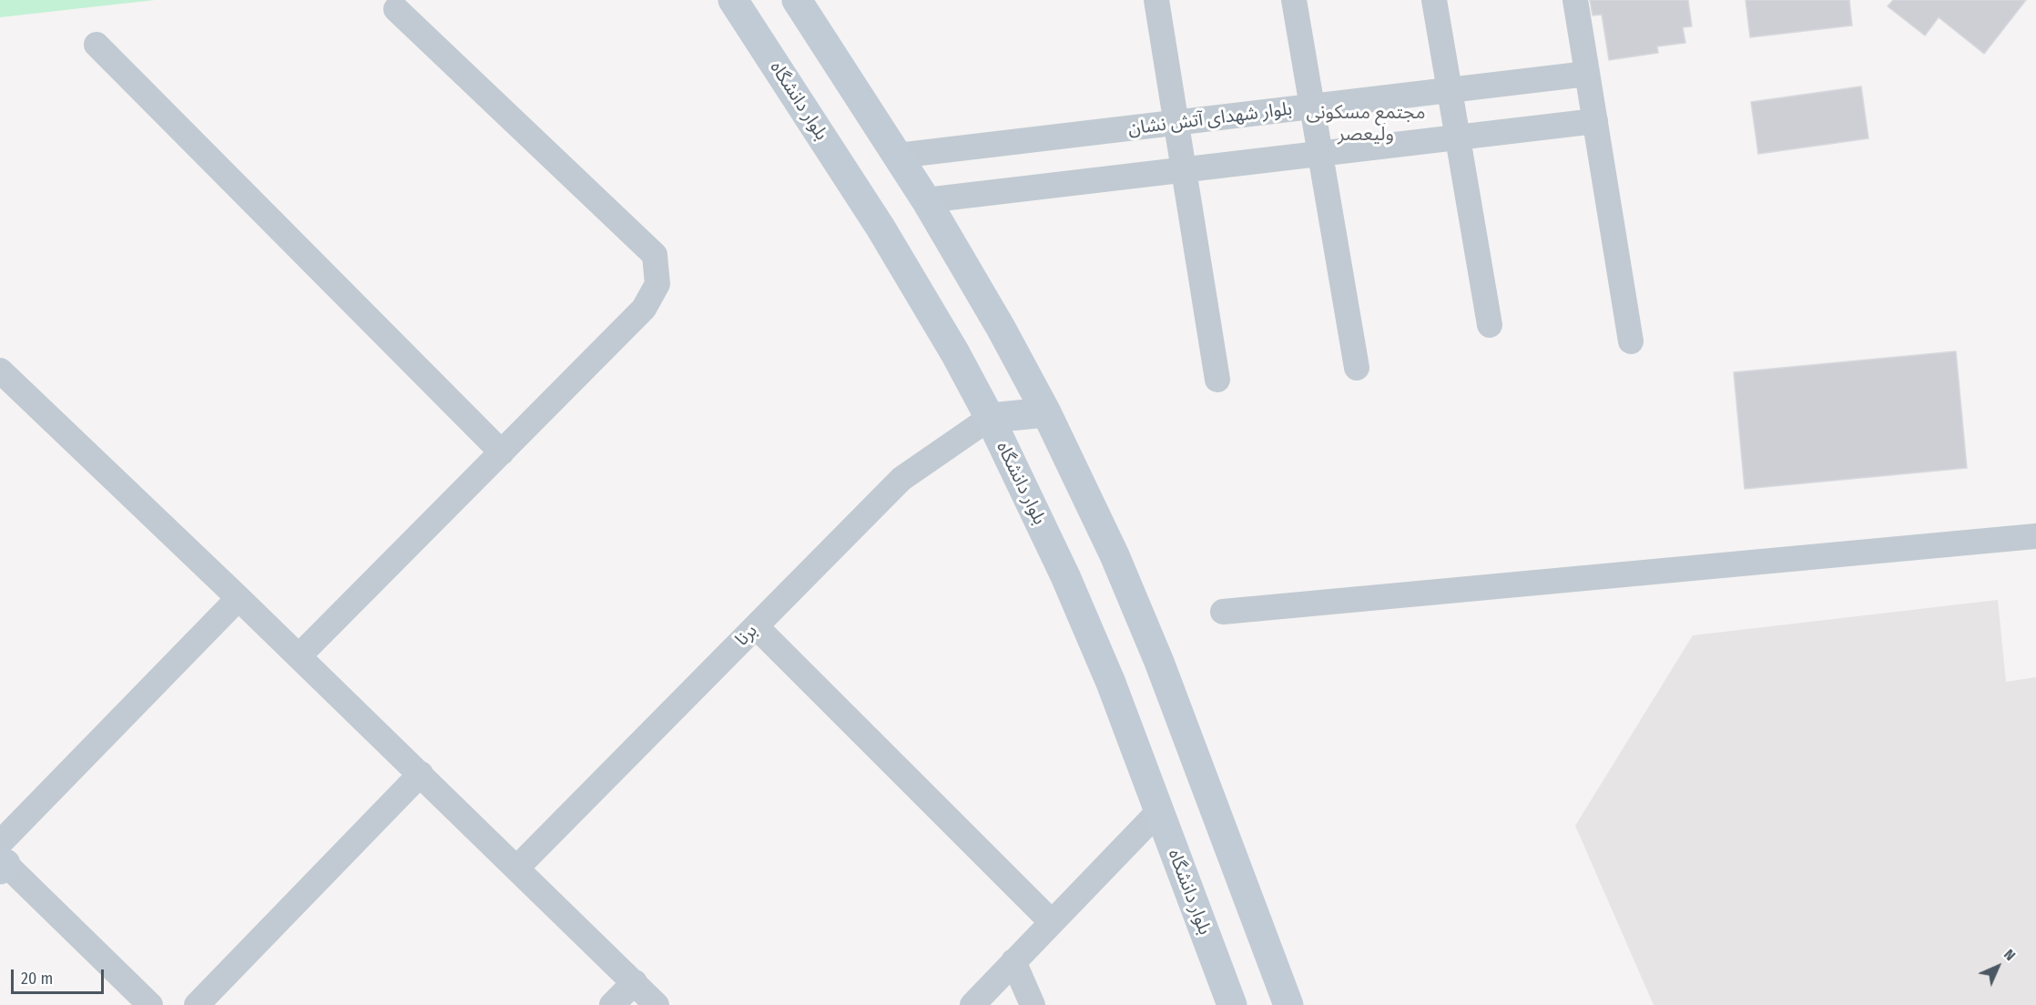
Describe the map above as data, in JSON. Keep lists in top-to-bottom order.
{
  "streets": {
    "main road": ["بلوار دانشگاه"],
    "street": ["بلوار شهدای آتش نشان", "برنا"]
  },
  "crossings": [
    ["بلوار دانشگاه", "برنا"]
  ],
  "districts": ["مجتمع مسکونی ولیعصر"],
  "scale_bar": "20 m",
  "north": "top right"
}
